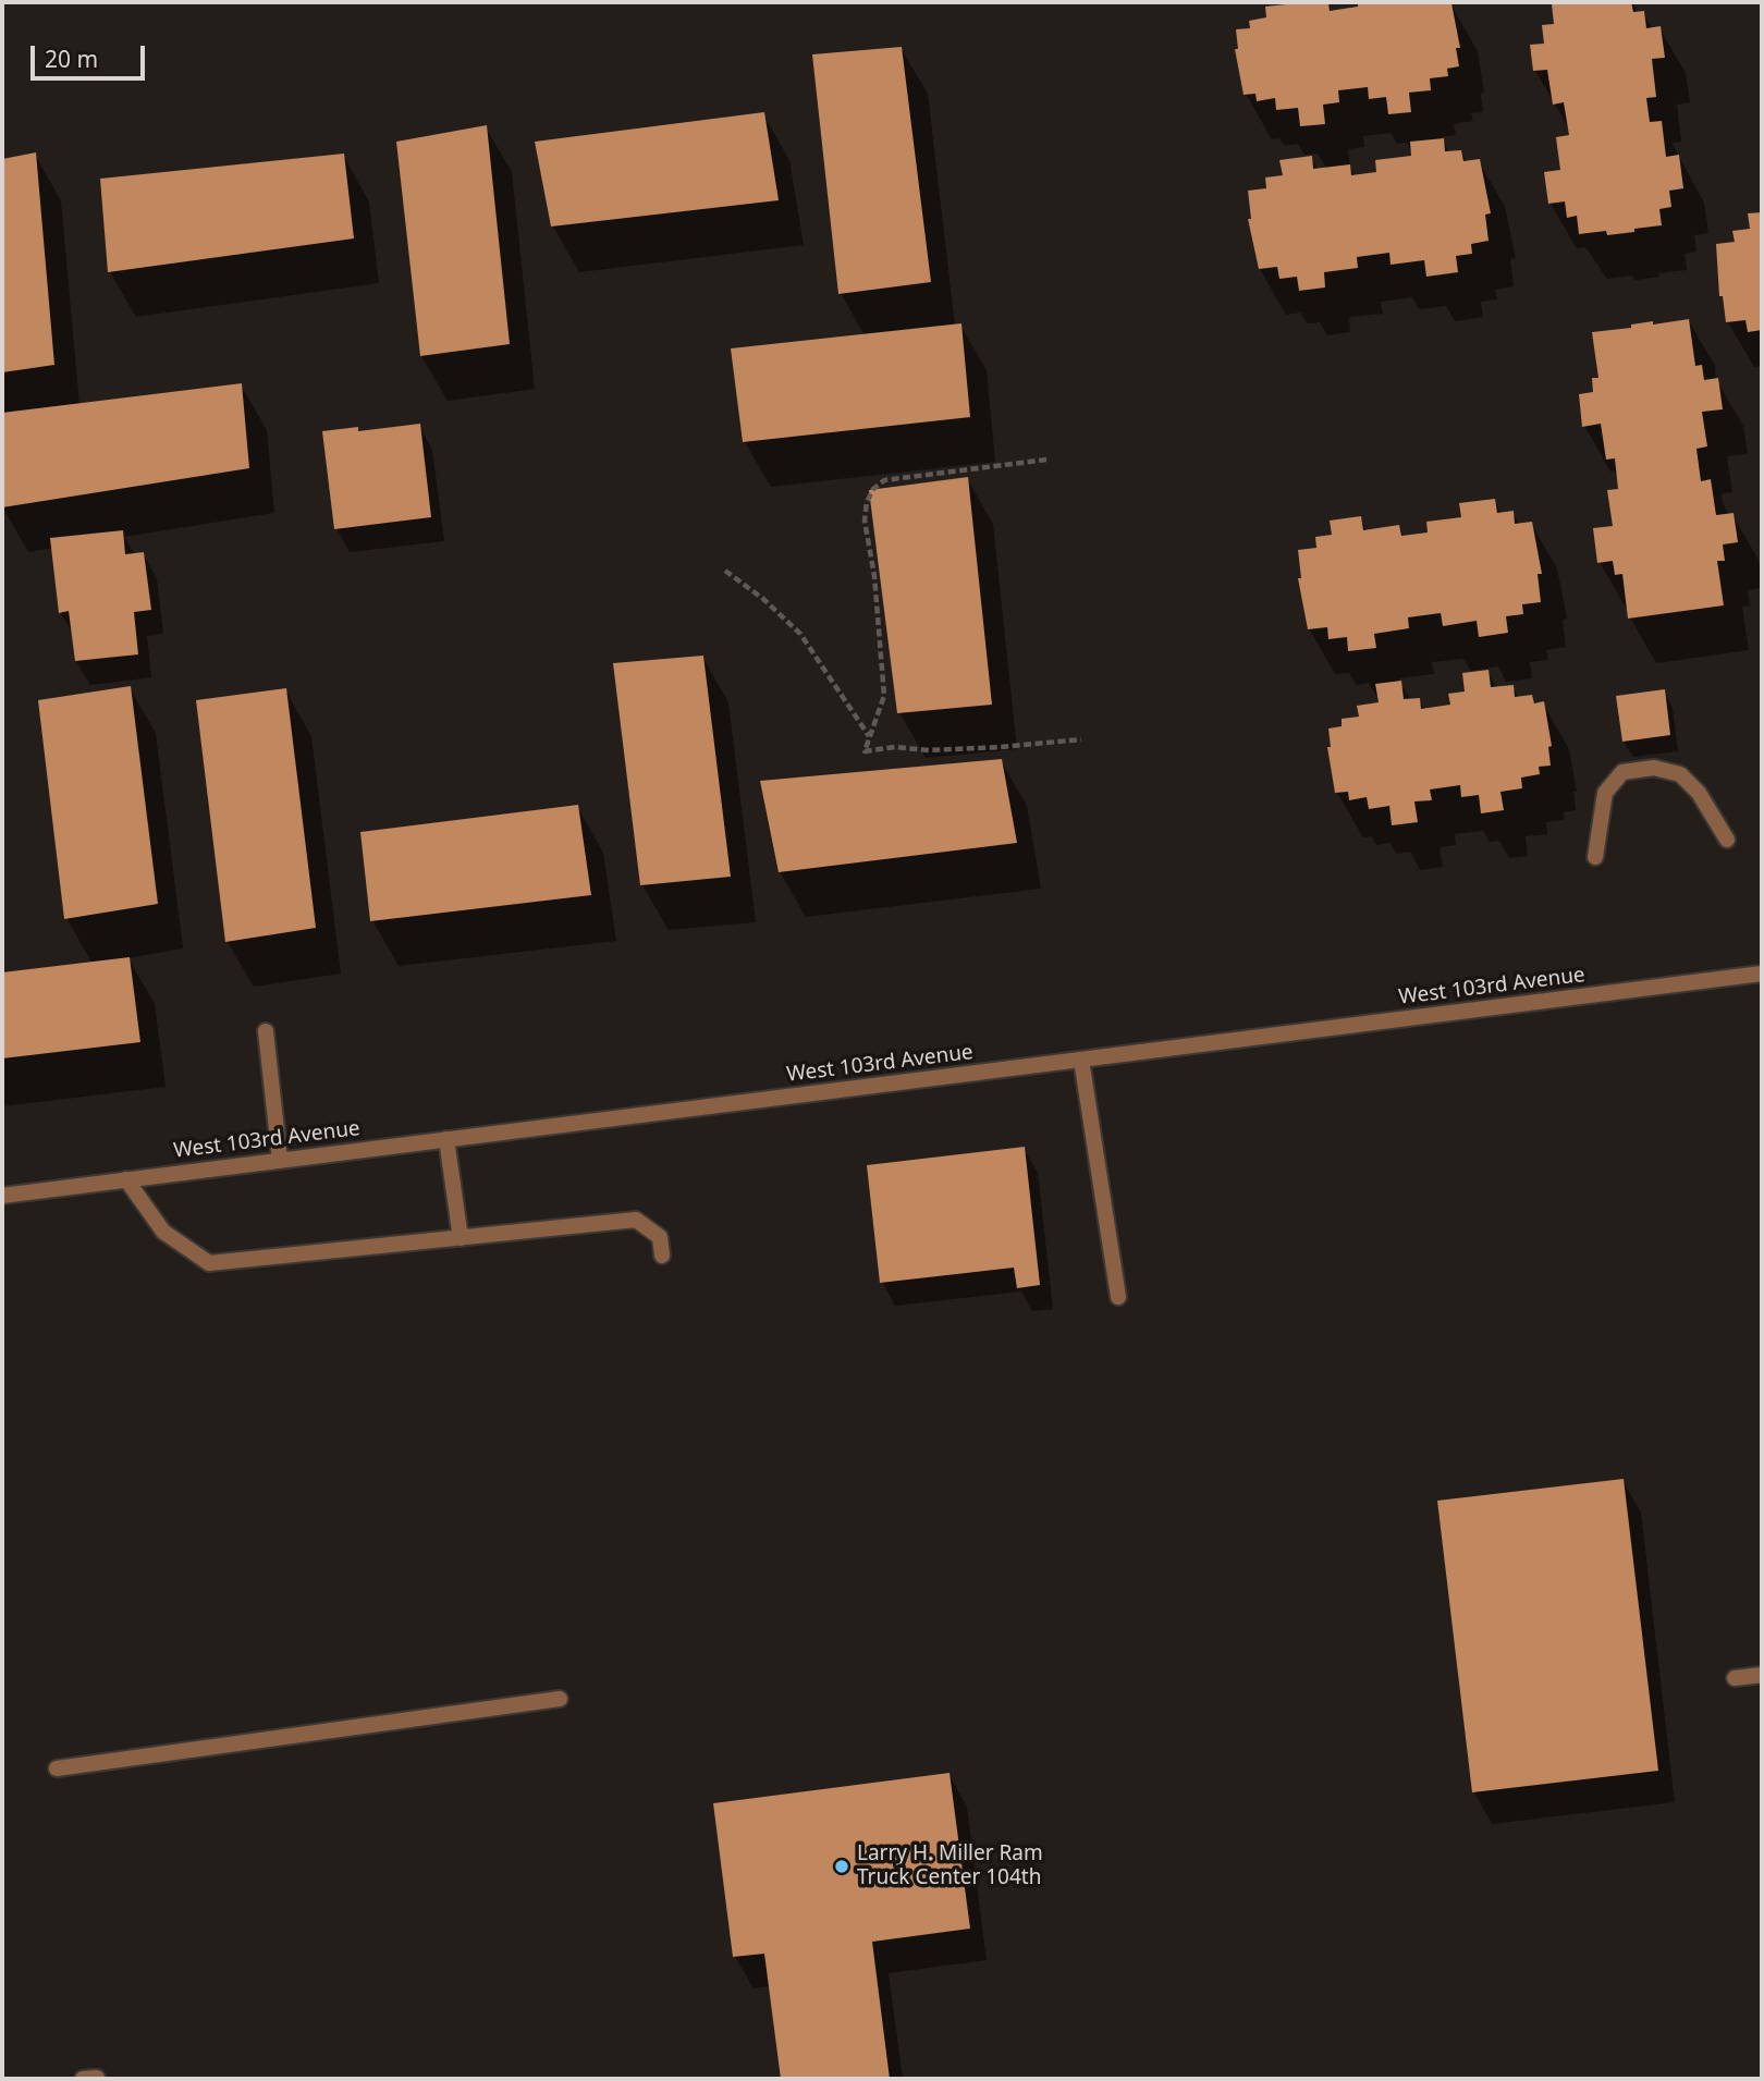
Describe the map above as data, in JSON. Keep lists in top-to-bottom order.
{
  "streets": {
    "street": ["West 103rd Avenue"]
  },
  "places": ["Larry H. Miller Ram Truck Center 104th"],
  "scale_bar": "20 m"
}
